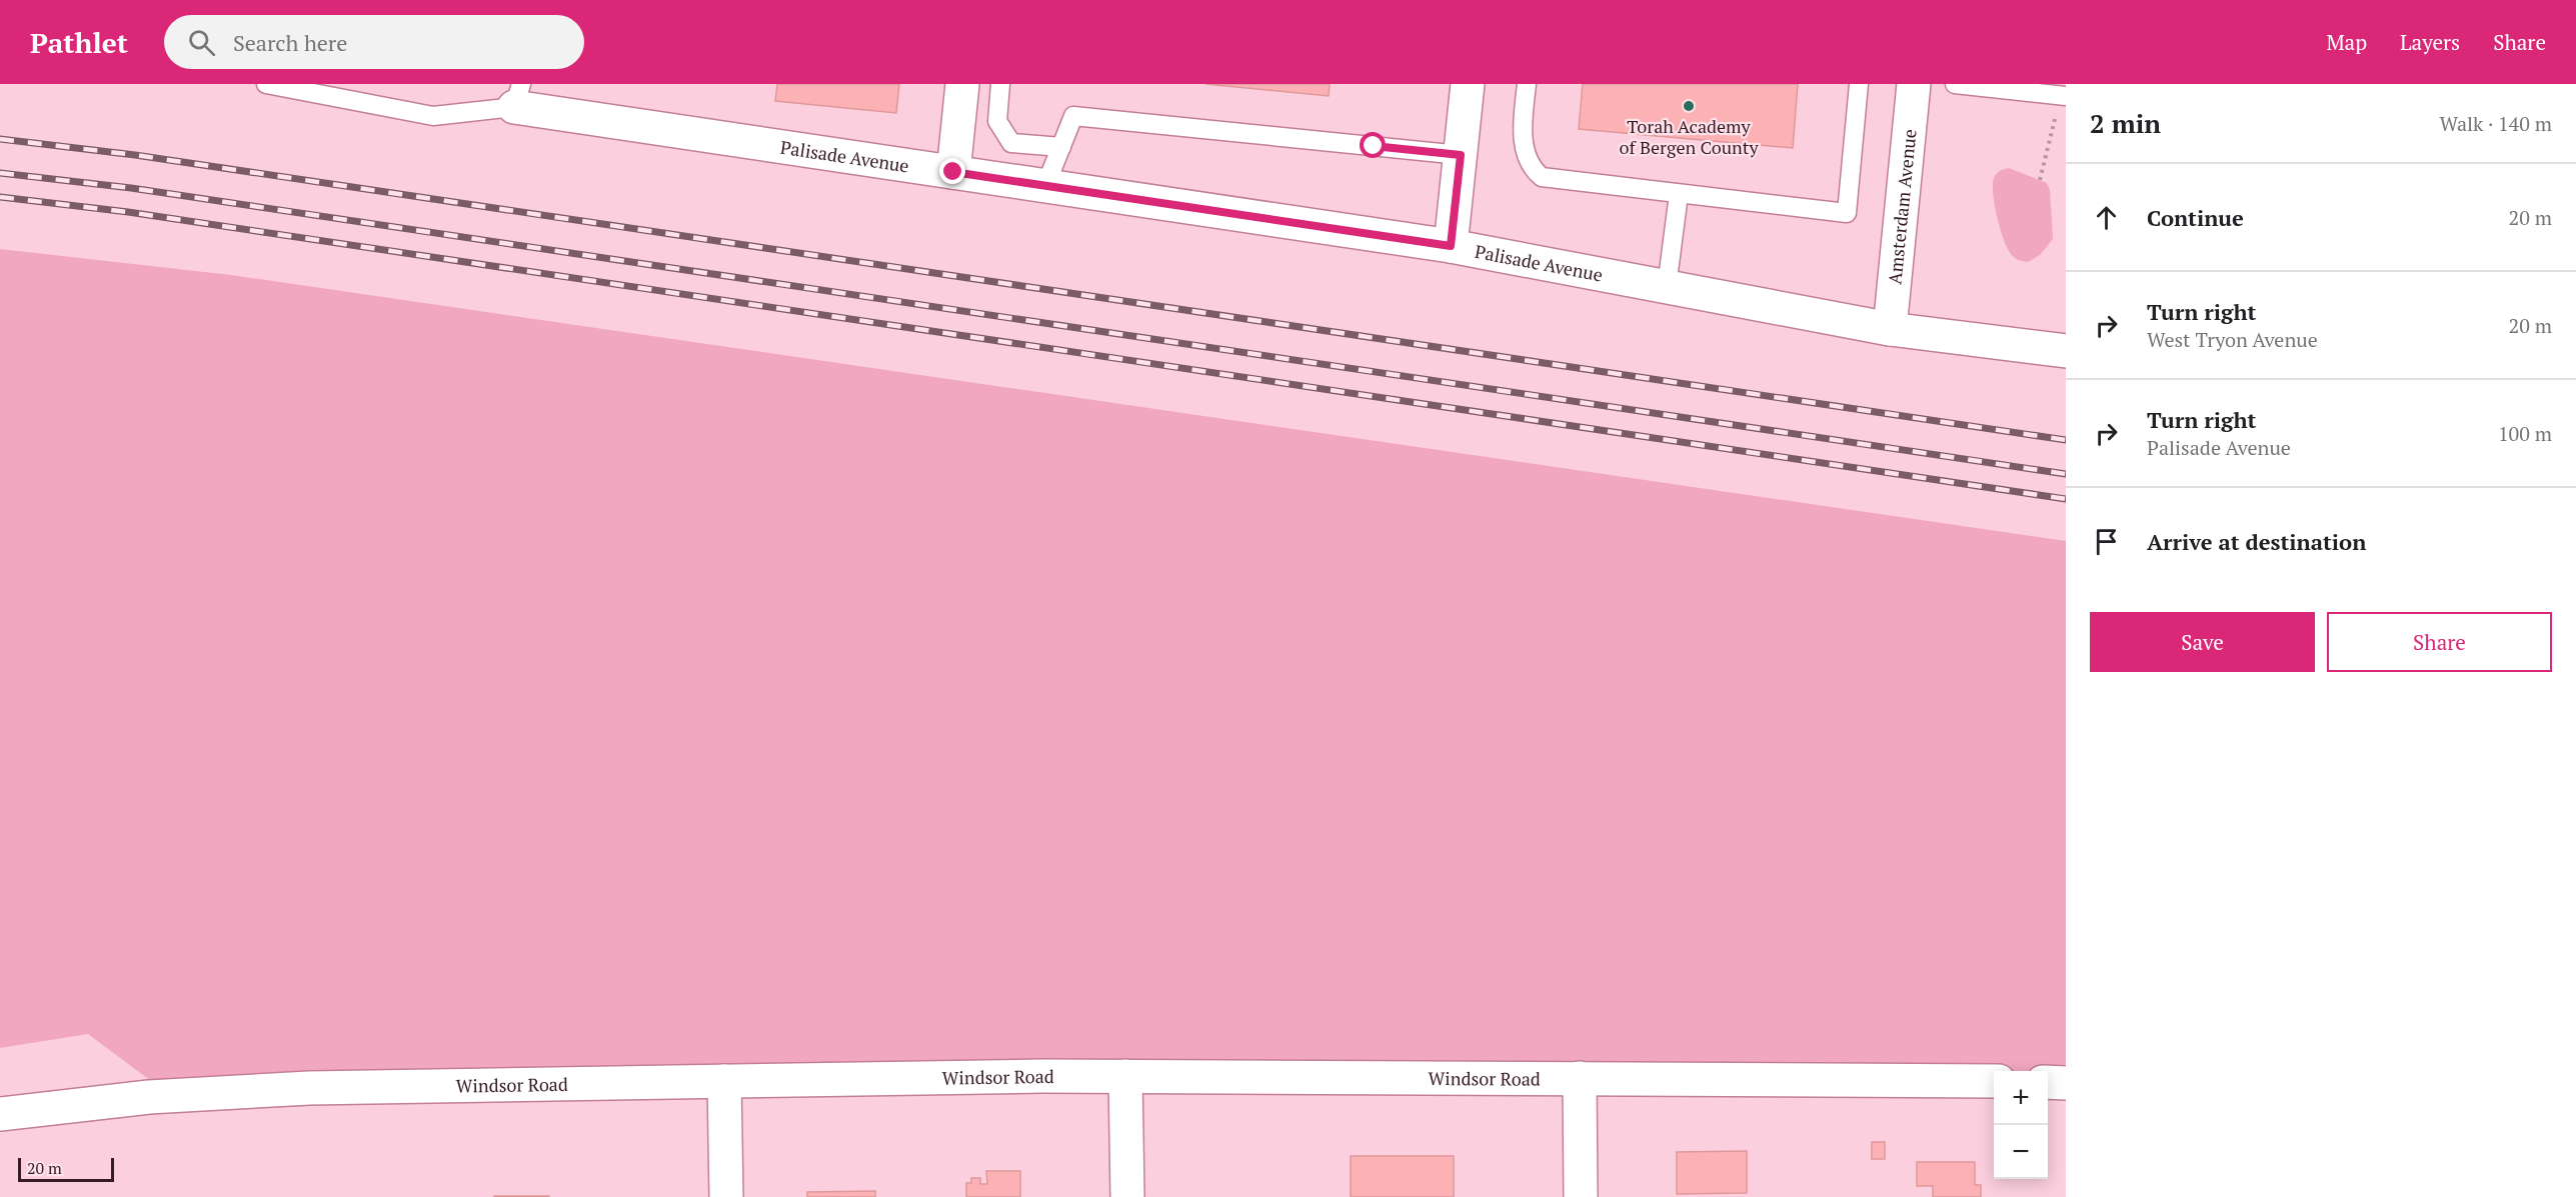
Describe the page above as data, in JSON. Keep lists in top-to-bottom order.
{
  "streets": {
    "street": ["Palisade Avenue", "Amsterdam Avenue", "Windsor Road"]
  },
  "crossings": [
    ["Palisade Avenue", "Amsterdam Avenue"]
  ],
  "places": ["Torah Academy of Bergen County"],
  "scale_bar": "20 m",
  "page": {
    "header": "Pathlet",
    "search": "Search here",
    "nav": ["Map", "Layers", "Share"],
    "heading": ["2 min", "Walk · 140 m"],
    "list": [
      ["Continue", "20 m"],
      ["Turn right", "West Tryon Avenue", "20 m"],
      ["Turn right", "Palisade Avenue", "100 m"],
      "Arrive at destination"
    ],
    "buttons": ["Save", "Share"],
    "map_buttons": ["+", "−"],
    "scale": "20 m"
  }
}
